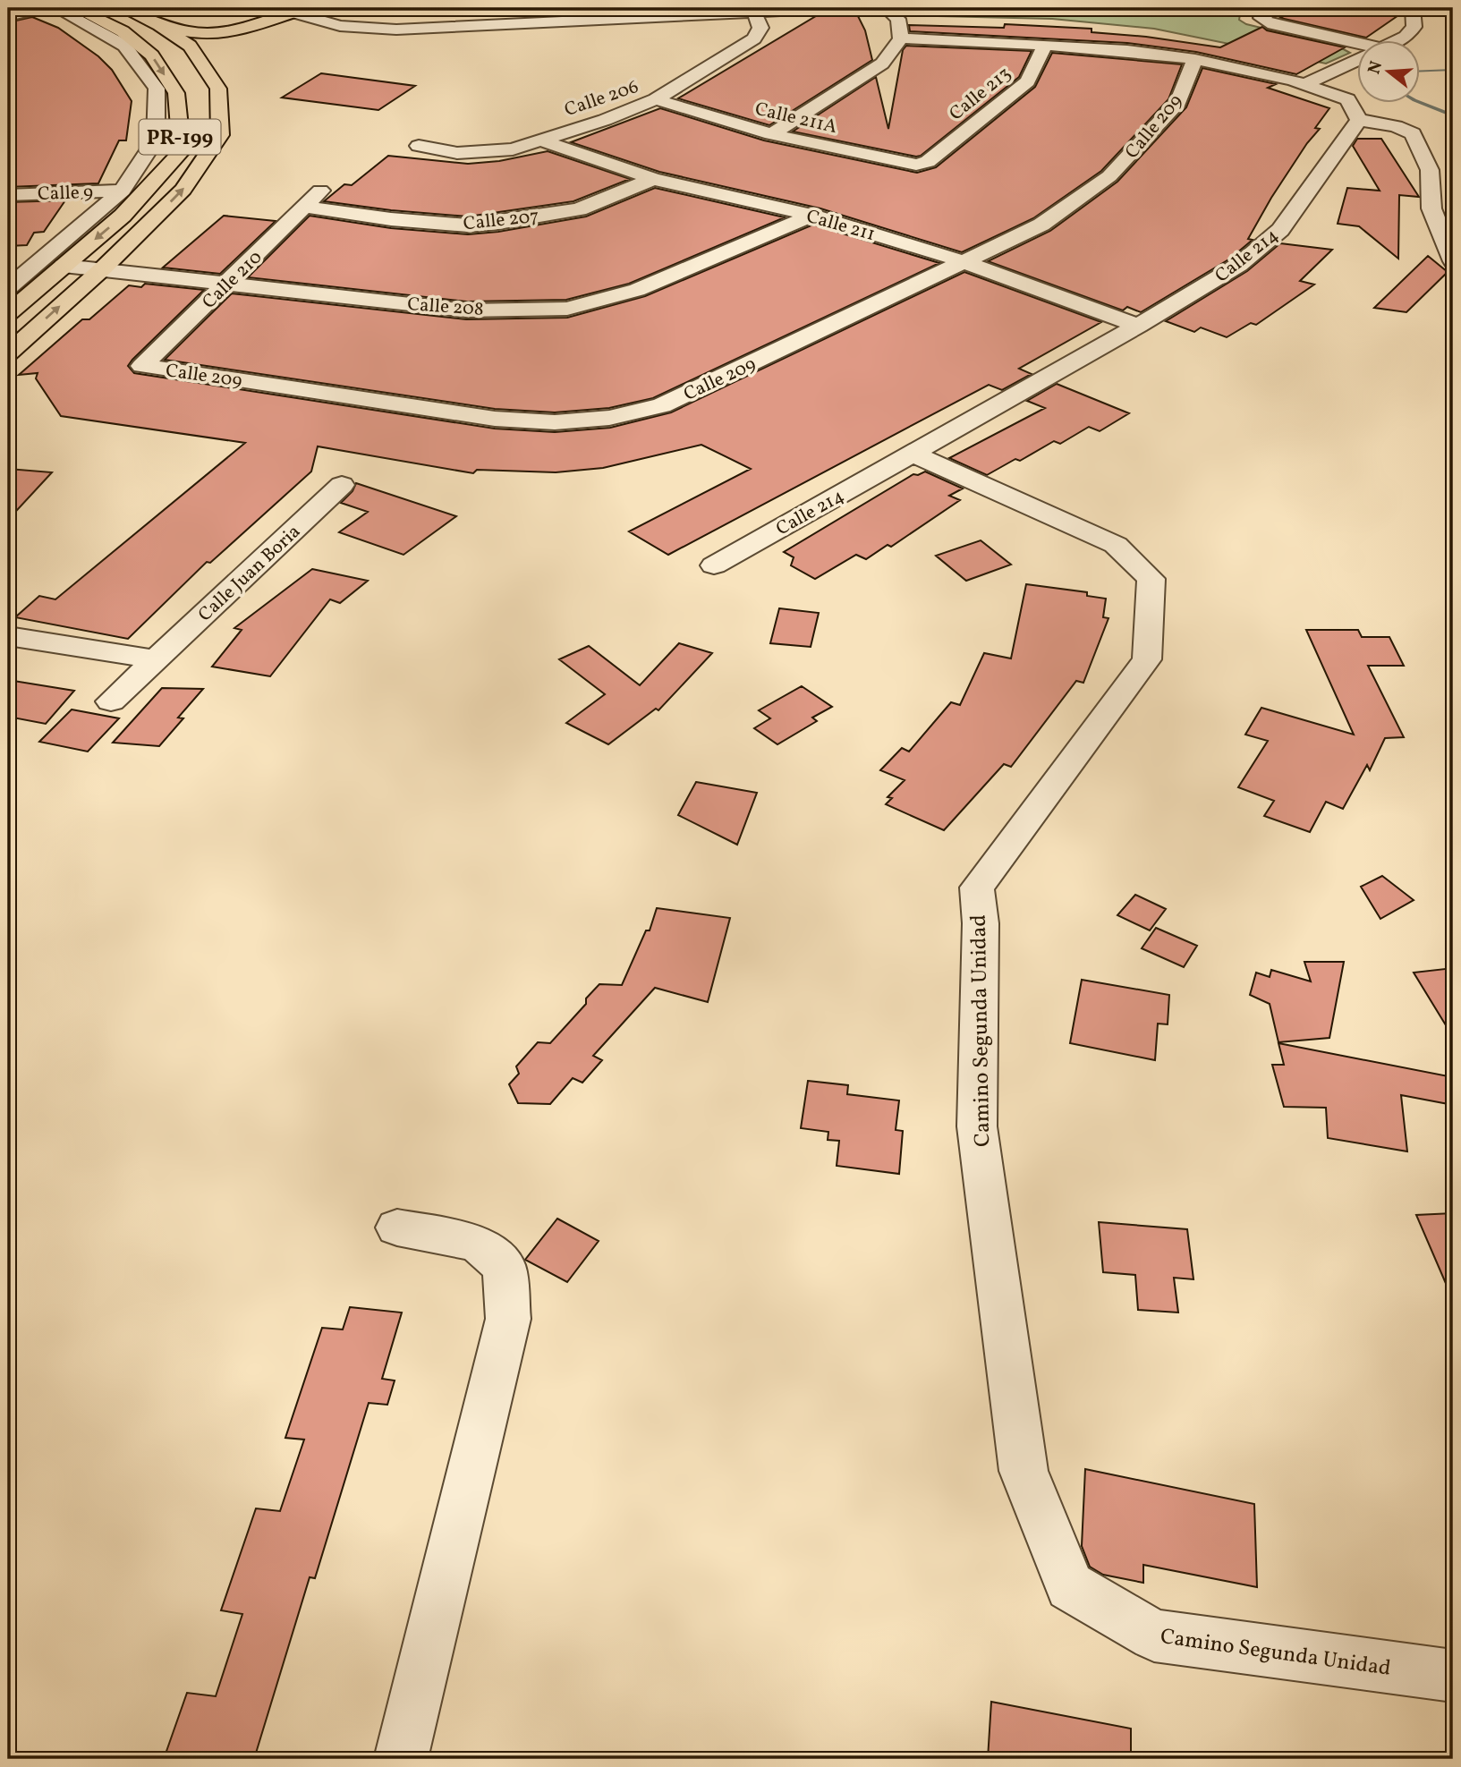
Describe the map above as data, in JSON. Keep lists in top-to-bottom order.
{
  "streets": {
    "main road": ["PR-199"],
    "street": [
      "Calle 213",
      "Calle 206",
      "Calle 211A",
      "Calle 209",
      "Calle 9",
      "Calle 207",
      "Calle 211",
      "Calle 214",
      "Calle 210",
      "Calle 208",
      "Calle Juan Boria",
      "Camino Segunda Unidad"
    ]
  },
  "crossings": [
    ["Calle 213", "Calle 211A"],
    ["Calle 206", "Calle 211A"],
    ["Calle 206", "Calle 211"],
    ["Calle 209", "Calle 211"],
    ["Calle 209", "Calle 210"],
    ["PR-199", "Calle 208"],
    ["Calle 207", "Calle 211"],
    ["Calle 207", "Calle 210"],
    ["Calle 211", "Calle 214"],
    ["Calle 211", "Calle 208"],
    ["Calle 214", "Camino Segunda Unidad"],
    ["Calle 210", "Calle 208"]
  ],
  "north": "left"
}
